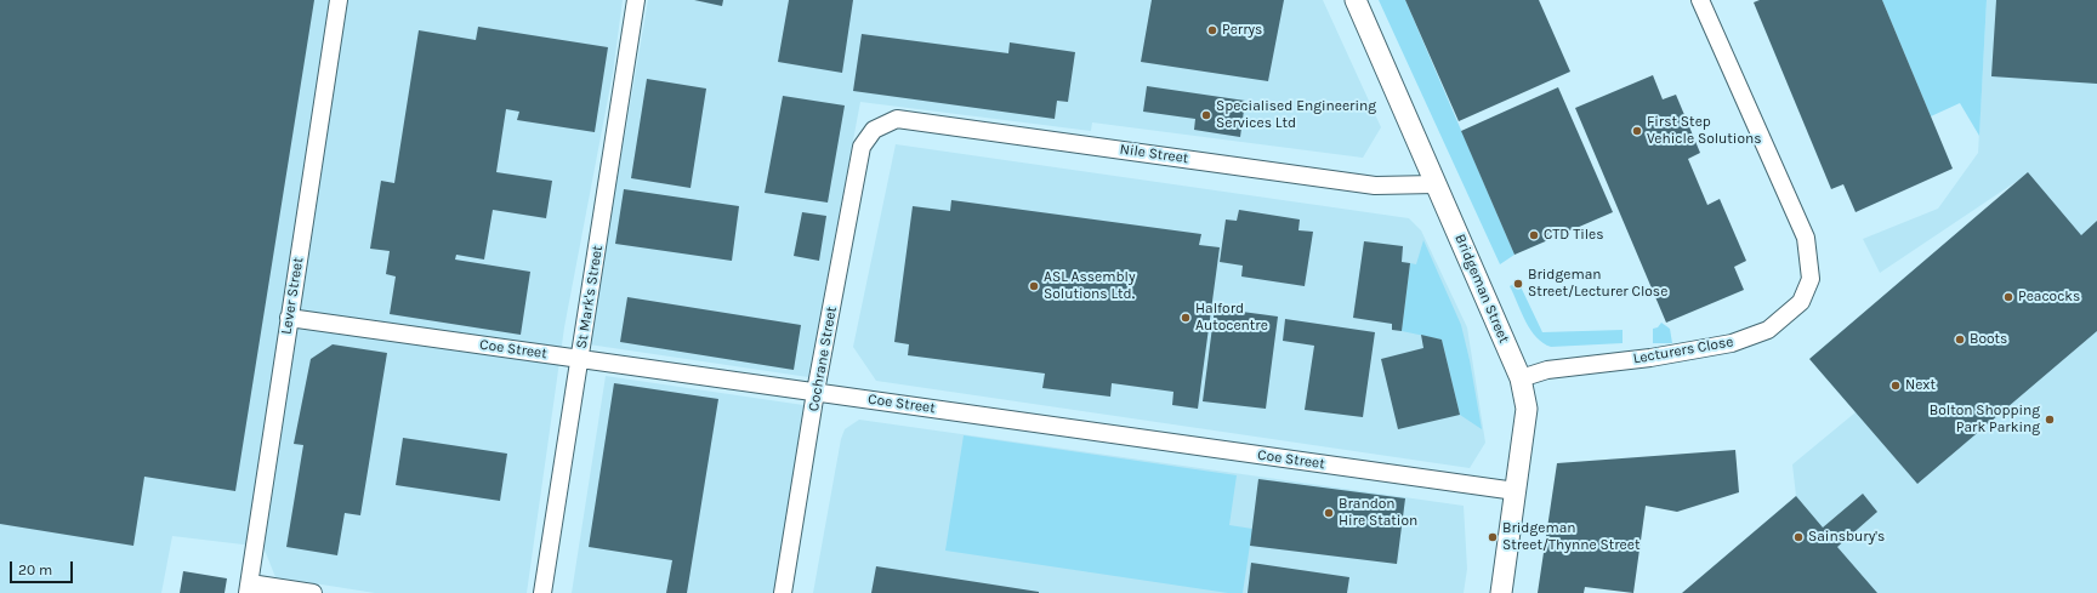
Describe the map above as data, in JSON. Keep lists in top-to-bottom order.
{
  "streets": {
    "street": [
      "Nile Street",
      "Bridgeman Street",
      "Lever Street",
      "St Mark's Street",
      "Coe Street",
      "Lecturers Close",
      "Cochrane Street"
    ]
  },
  "crossings": [
    ["Nile Street", "Bridgeman Street"],
    ["Nile Street", "Cochrane Street"],
    ["Bridgeman Street", "Coe Street"],
    ["Bridgeman Street", "Lecturers Close"],
    ["Lever Street", "Coe Street"],
    ["St Mark's Street", "Coe Street"],
    ["Coe Street", "Cochrane Street"]
  ],
  "places": [
    "Perrys",
    "Specialised Engineering Services Ltd",
    "First Step Vehicle Solutions",
    "CTD Tiles",
    "Bridgeman Street/Lecturer Close",
    "ASL Assembly Solutions Ltd.",
    "Peacocks",
    "Halford Autocentre",
    "Boots",
    "Next",
    "Bolton Shopping Park Parking",
    "Brandon Hire Station",
    "Bridgeman Street/Thynne Street",
    "Sainsbury's"
  ],
  "scale_bar": "20 m"
}
